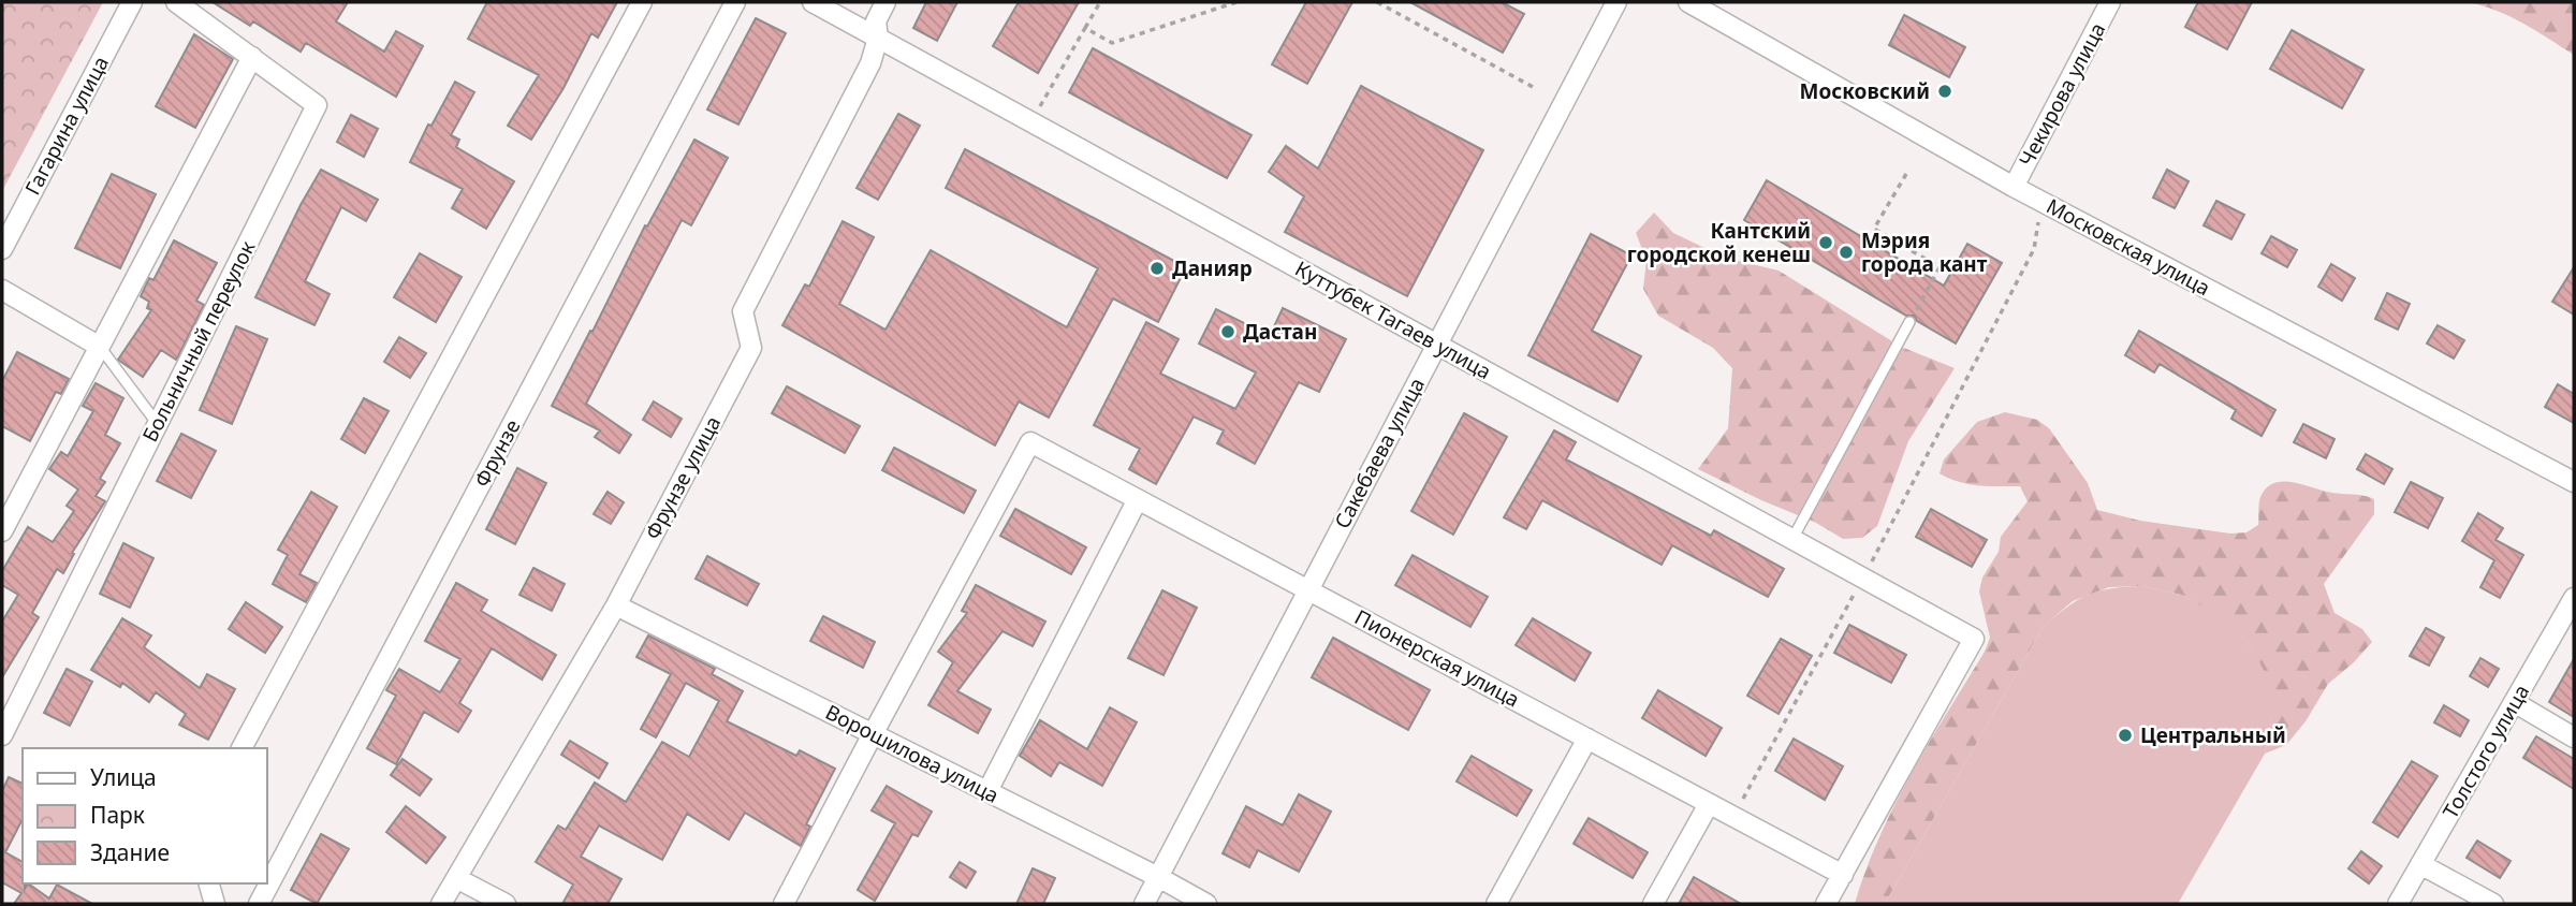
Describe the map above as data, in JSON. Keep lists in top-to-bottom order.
{
  "streets": {
    "street": [
      "Чекирова улица",
      "Гагарина улица",
      "Московская улица",
      "Куттубек Тагаев улица",
      "Больничный переулок",
      "Фрунзе",
      "Сакебаева улица",
      "Фрунзе улица",
      "Пионерская улица",
      "Толстого улица",
      "Ворошилова улица"
    ]
  },
  "crossings": [
    ["Чекирова улица", "Московская улица"],
    ["Куттубек Тагаев улица", "Сакебаева улица"],
    ["Куттубек Тагаев улица", "Фрунзе улица"],
    ["Куттубек Тагаев улица", "Пионерская улица"],
    ["Сакебаева улица", "Пионерская улица"],
    ["Сакебаева улица", "Ворошилова улица"],
    ["Фрунзе улица", "Ворошилова улица"],
    ["Пионерская улица", "Ворошилова улица"]
  ],
  "places": [
    "Московский",
    "Кантский городской кенеш",
    "Мэрия города кант",
    "Данияр",
    "Дастан",
    "Центральный"
  ],
  "legend": ["Улица", "Парк", "Здание"]
}
